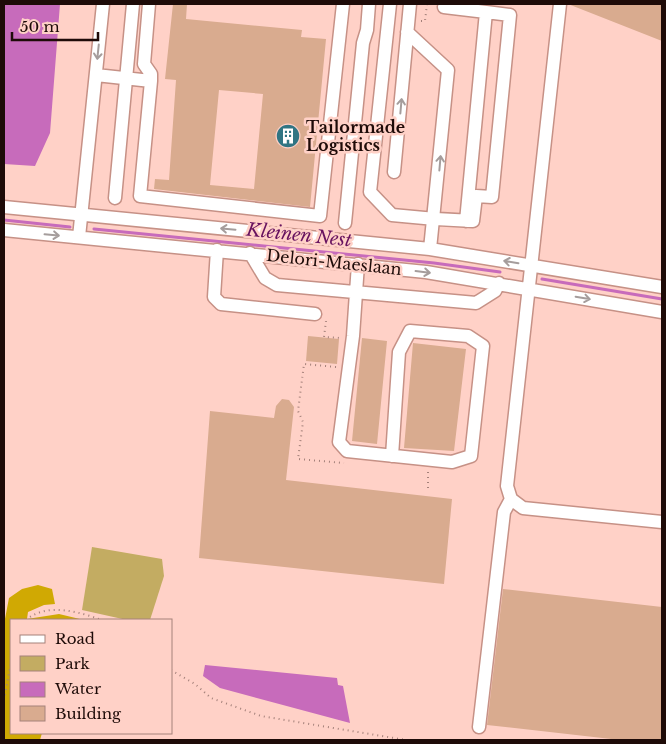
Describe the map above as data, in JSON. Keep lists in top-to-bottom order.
{
  "streets": {
    "street": ["Delori-Maeslaan"]
  },
  "water": ["Kleinen Nest"],
  "places": {
    "building": ["Tailormade Logistics"]
  },
  "legend": [
    "Road",
    "Park",
    "Water",
    "Building"
  ],
  "scale_bar": "50 m"
}
